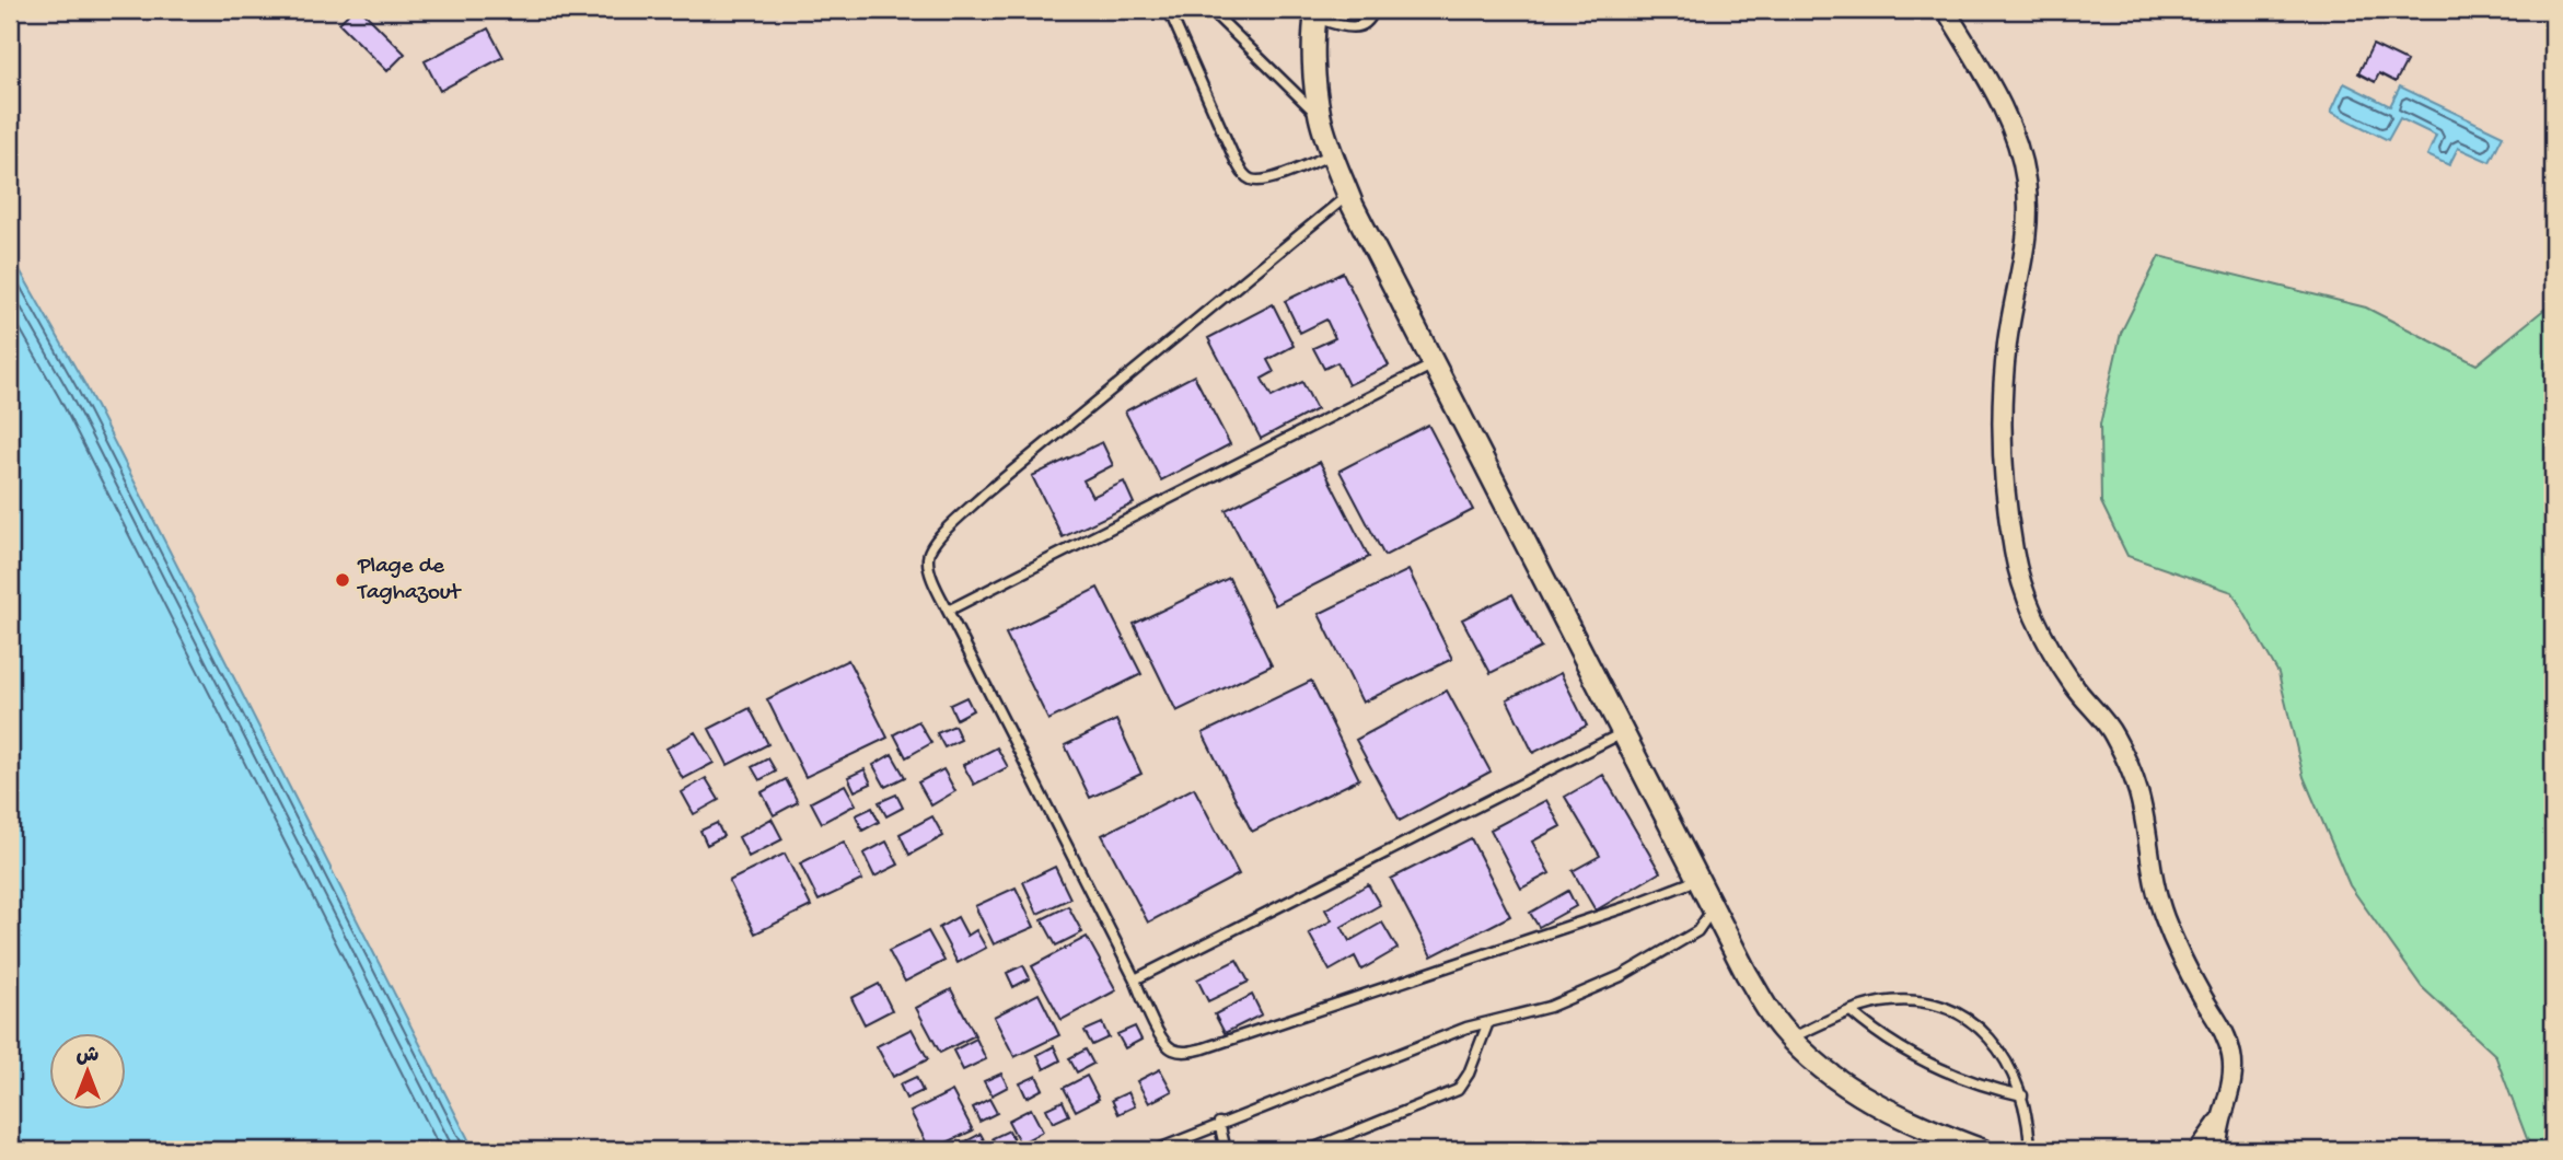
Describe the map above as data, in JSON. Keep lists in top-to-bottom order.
{
  "places": ["Plage de Taghazout"],
  "north": "top"
}
